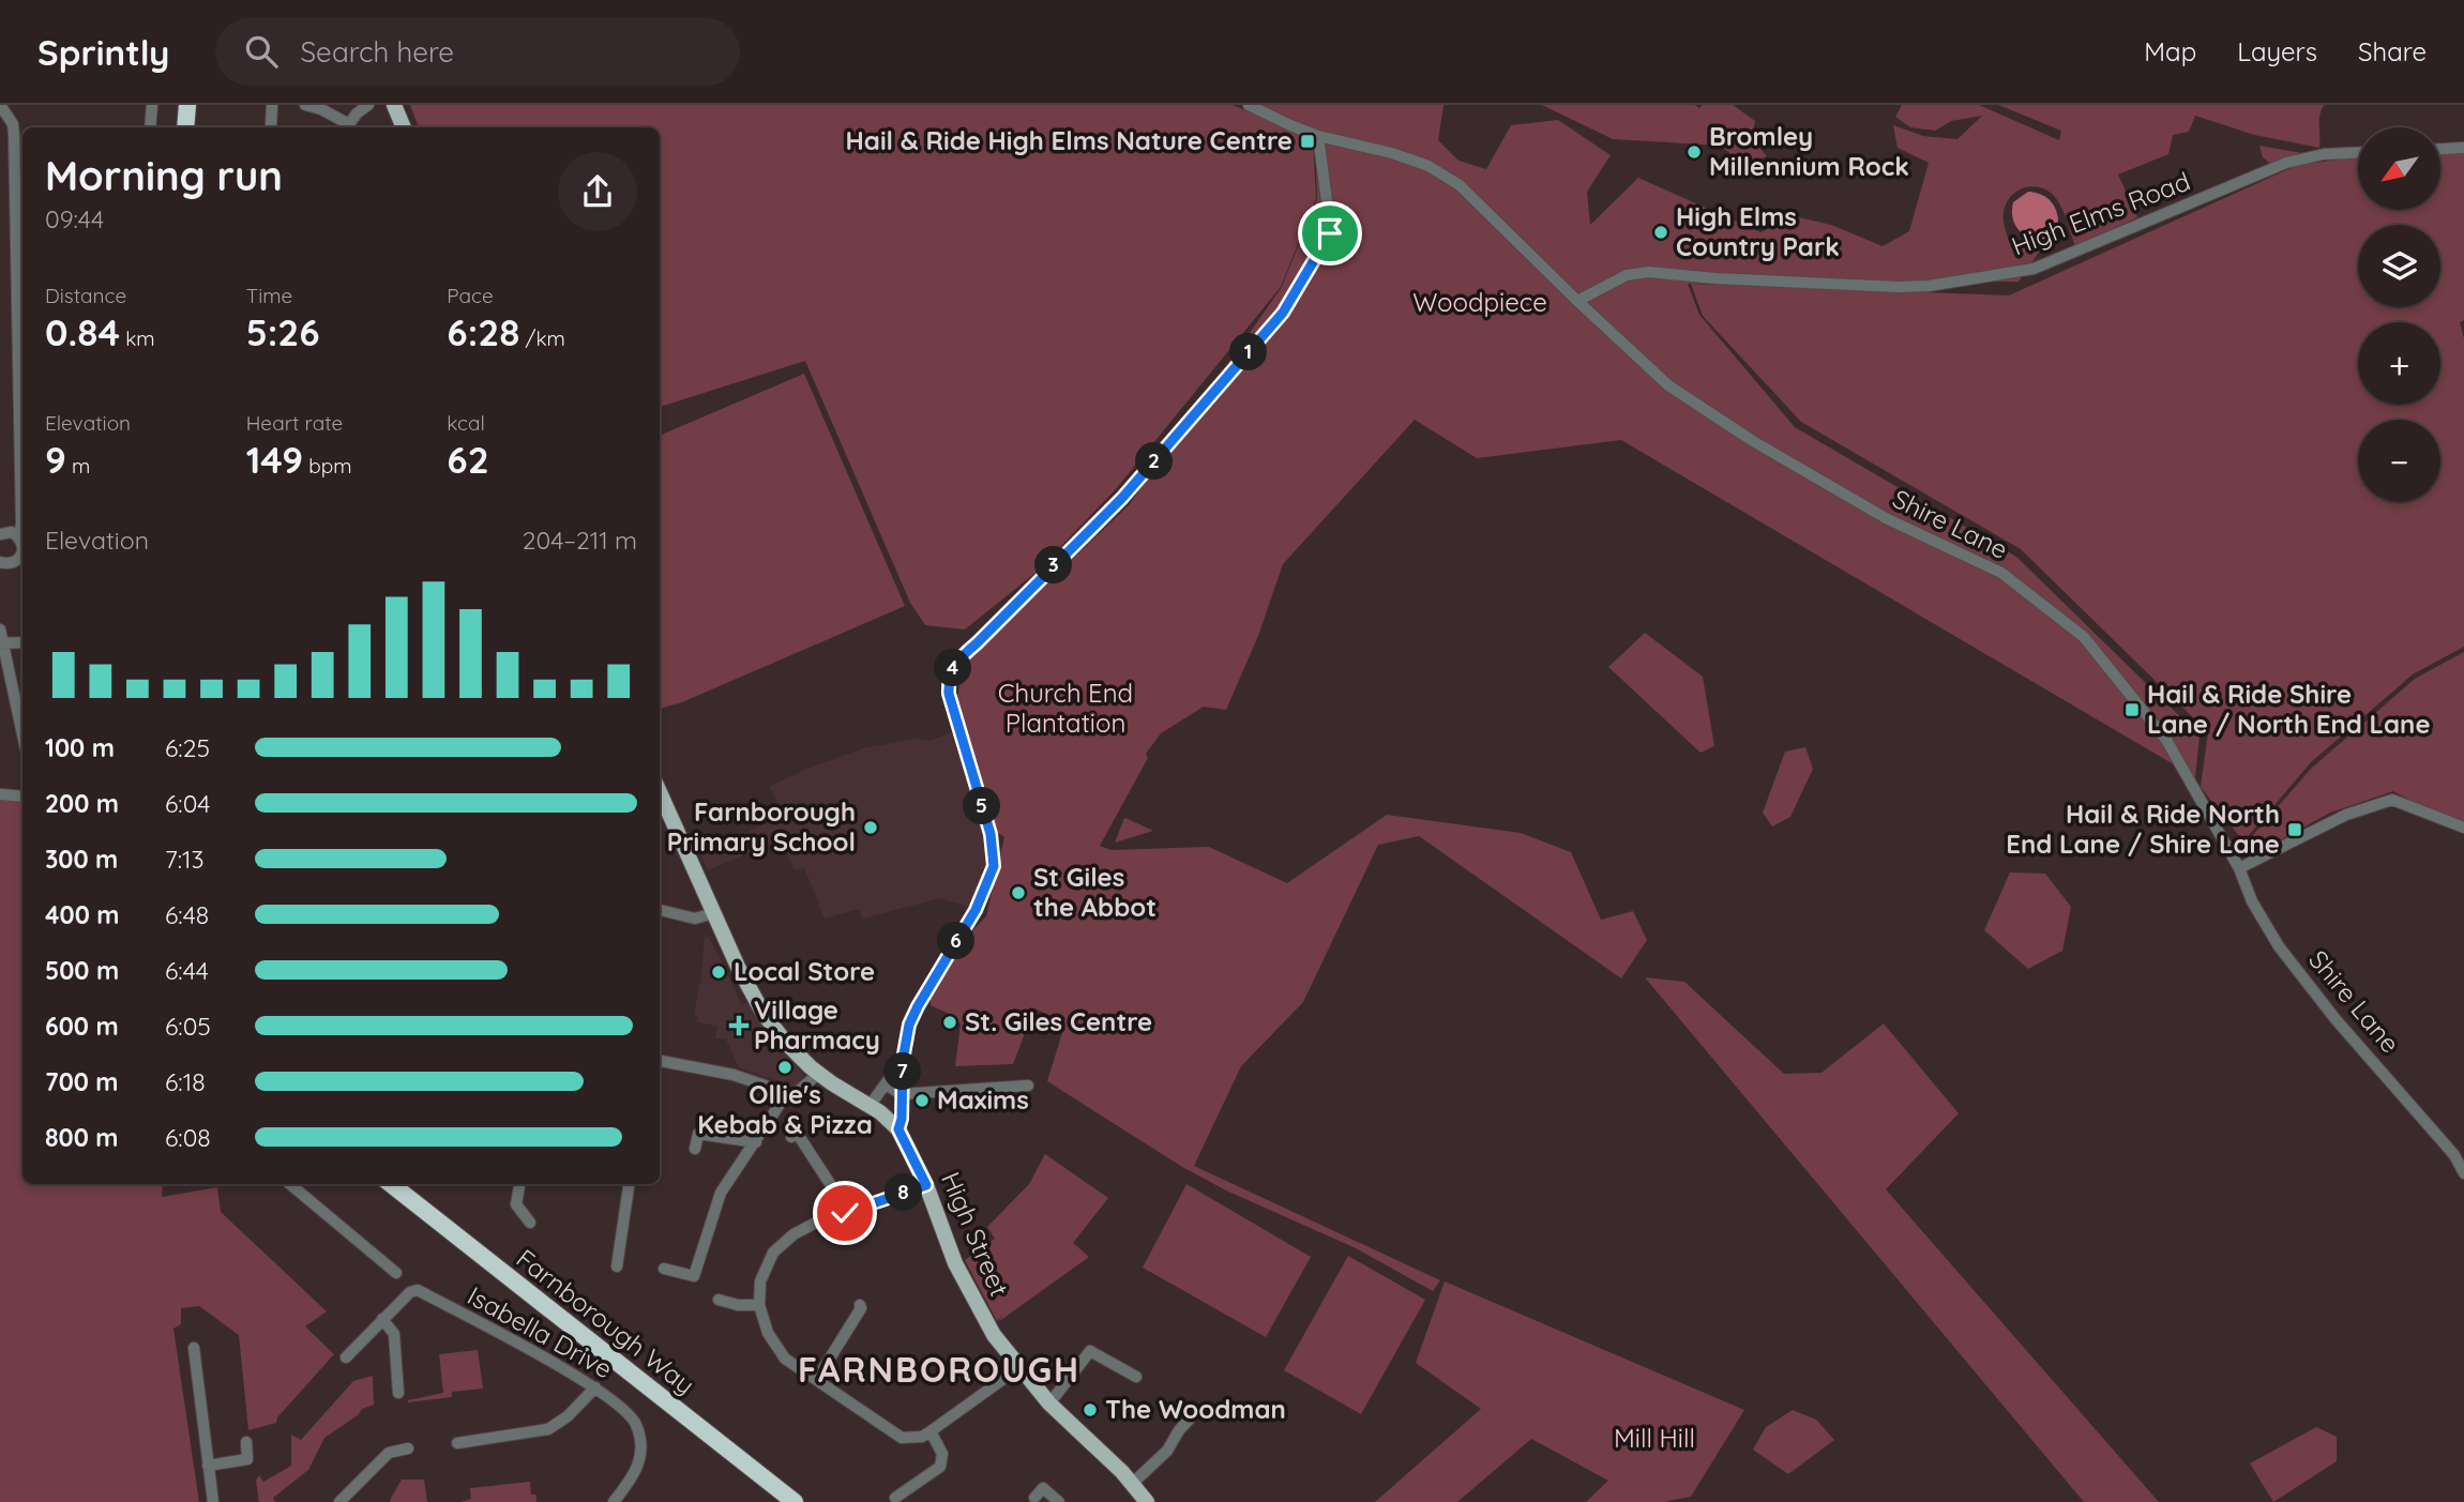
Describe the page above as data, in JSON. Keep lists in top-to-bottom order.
{
  "streets": {
    "highway": ["Farnborough Way"],
    "main road": ["High Street"],
    "street": ["High Elms Road", "Shire Lane", "Isabella Drive"]
  },
  "crossings": [
    ["High Elms Road", "Shire Lane"]
  ],
  "districts": ["FARNBOROUGH"],
  "parks": ["Woodpiece", "Church End Plantation", "Mill Hill"],
  "places": {
    "transit": ["Hail & Ride High Elms Nature Centre", "Hail & Ride Shire Lane / North End Lane", "Hail & Ride North End Lane / Shire Lane"],
    "other": [
      "Bromley Millennium Rock",
      "High Elms Country Park",
      "Farnborough Primary School",
      "St Giles the Abbot",
      "Local Store",
      "St. Giles Centre",
      "Ollie's Kebab & Pizza",
      "Maxims",
      "The Woodman"
    ],
    "health": ["Village Pharmacy"]
  },
  "north": "bottom left",
  "page": {
    "header": "Sprintly",
    "search": "Search here",
    "nav": ["Map", "Layers", "Share"],
    "map_buttons": ["+", "−"],
    "heading": ["Morning run", "09:44"],
    "stats": [
      ["Distance", "0.84 km"],
      ["Time", "5:26"],
      ["Pace", "6:28 /km"],
      ["Elevation", "9 m"],
      ["Heart rate", "149 bpm"],
      ["kcal", "62"]
    ],
    "pins": [
      "1",
      "2",
      "3",
      "4",
      "5",
      "6",
      "7",
      "8"
    ],
    "chart": ["Elevation", "204–211 m"],
    "list": [
      {
        "name": "100 m",
        "note": "6:25"
      },
      {
        "name": "200 m",
        "note": "6:04"
      },
      {
        "name": "300 m",
        "note": "7:13"
      },
      {
        "name": "400 m",
        "note": "6:48"
      },
      {
        "name": "500 m",
        "note": "6:44"
      },
      {
        "name": "600 m",
        "note": "6:05"
      },
      {
        "name": "700 m",
        "note": "6:18"
      },
      {
        "name": "800 m",
        "note": "6:08"
      }
    ]
  }
}
